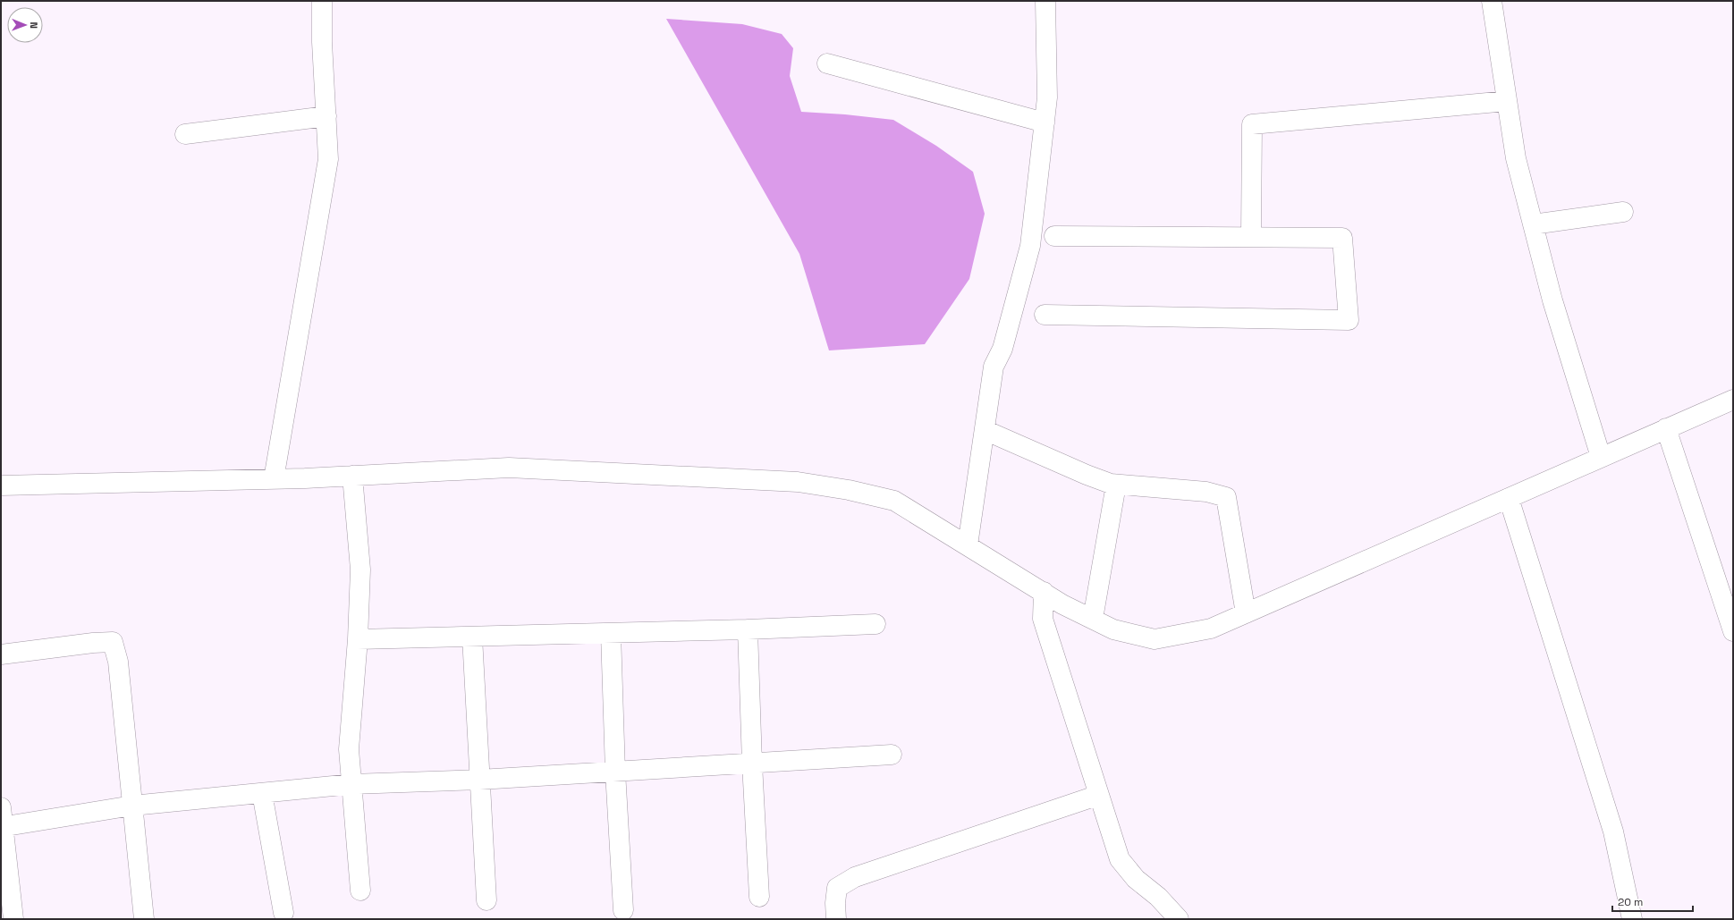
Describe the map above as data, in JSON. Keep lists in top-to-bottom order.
{
  "scale_bar": "20 m",
  "north": "right"
}
